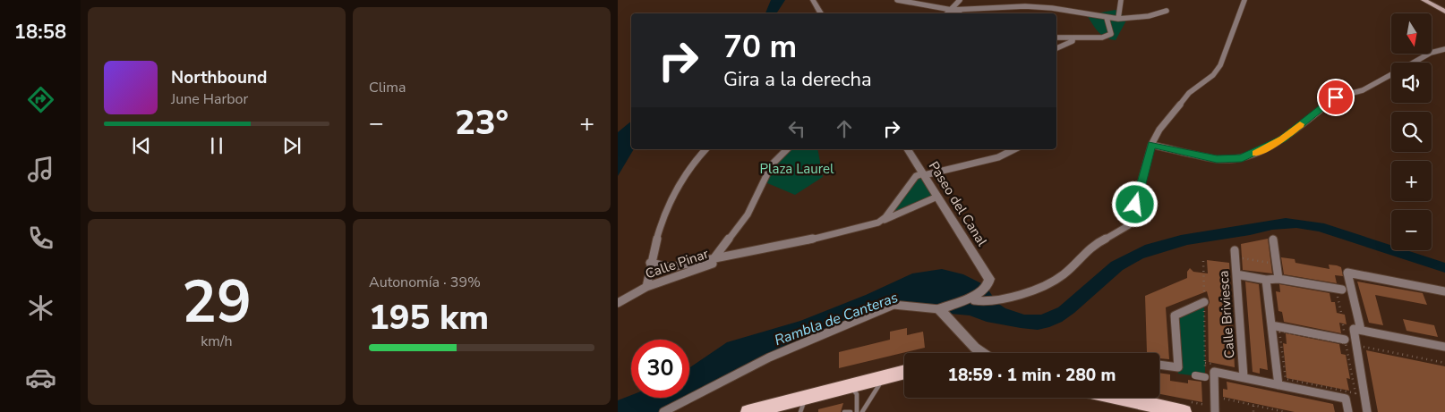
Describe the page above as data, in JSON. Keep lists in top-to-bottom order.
{
  "streets": {
    "street": ["Paseo del Canal", "Calle Pinar", "Calle Briviesca"]
  },
  "crossings": [
    ["Paseo del Canal", "Calle Pinar"]
  ],
  "water": ["Rambla de Canteras"],
  "parks": ["Plaza Laurel"],
  "north": "bottom",
  "page": {
    "tabs": "18:58",
    "tile": [
      "Clima",
      ["29", "km/h"],
      ["Autonomía · 39%", "195 km"]
    ],
    "map_buttons": ["+", "−"],
    "turn": ["70 m", "Gira a la derecha"],
    "song": ["Northbound", "June Harbor"],
    "heat": ["−", "23°", "+"],
    "limit": "30",
    "trip": "18:59 · 1 min · 280 m"
  }
}
